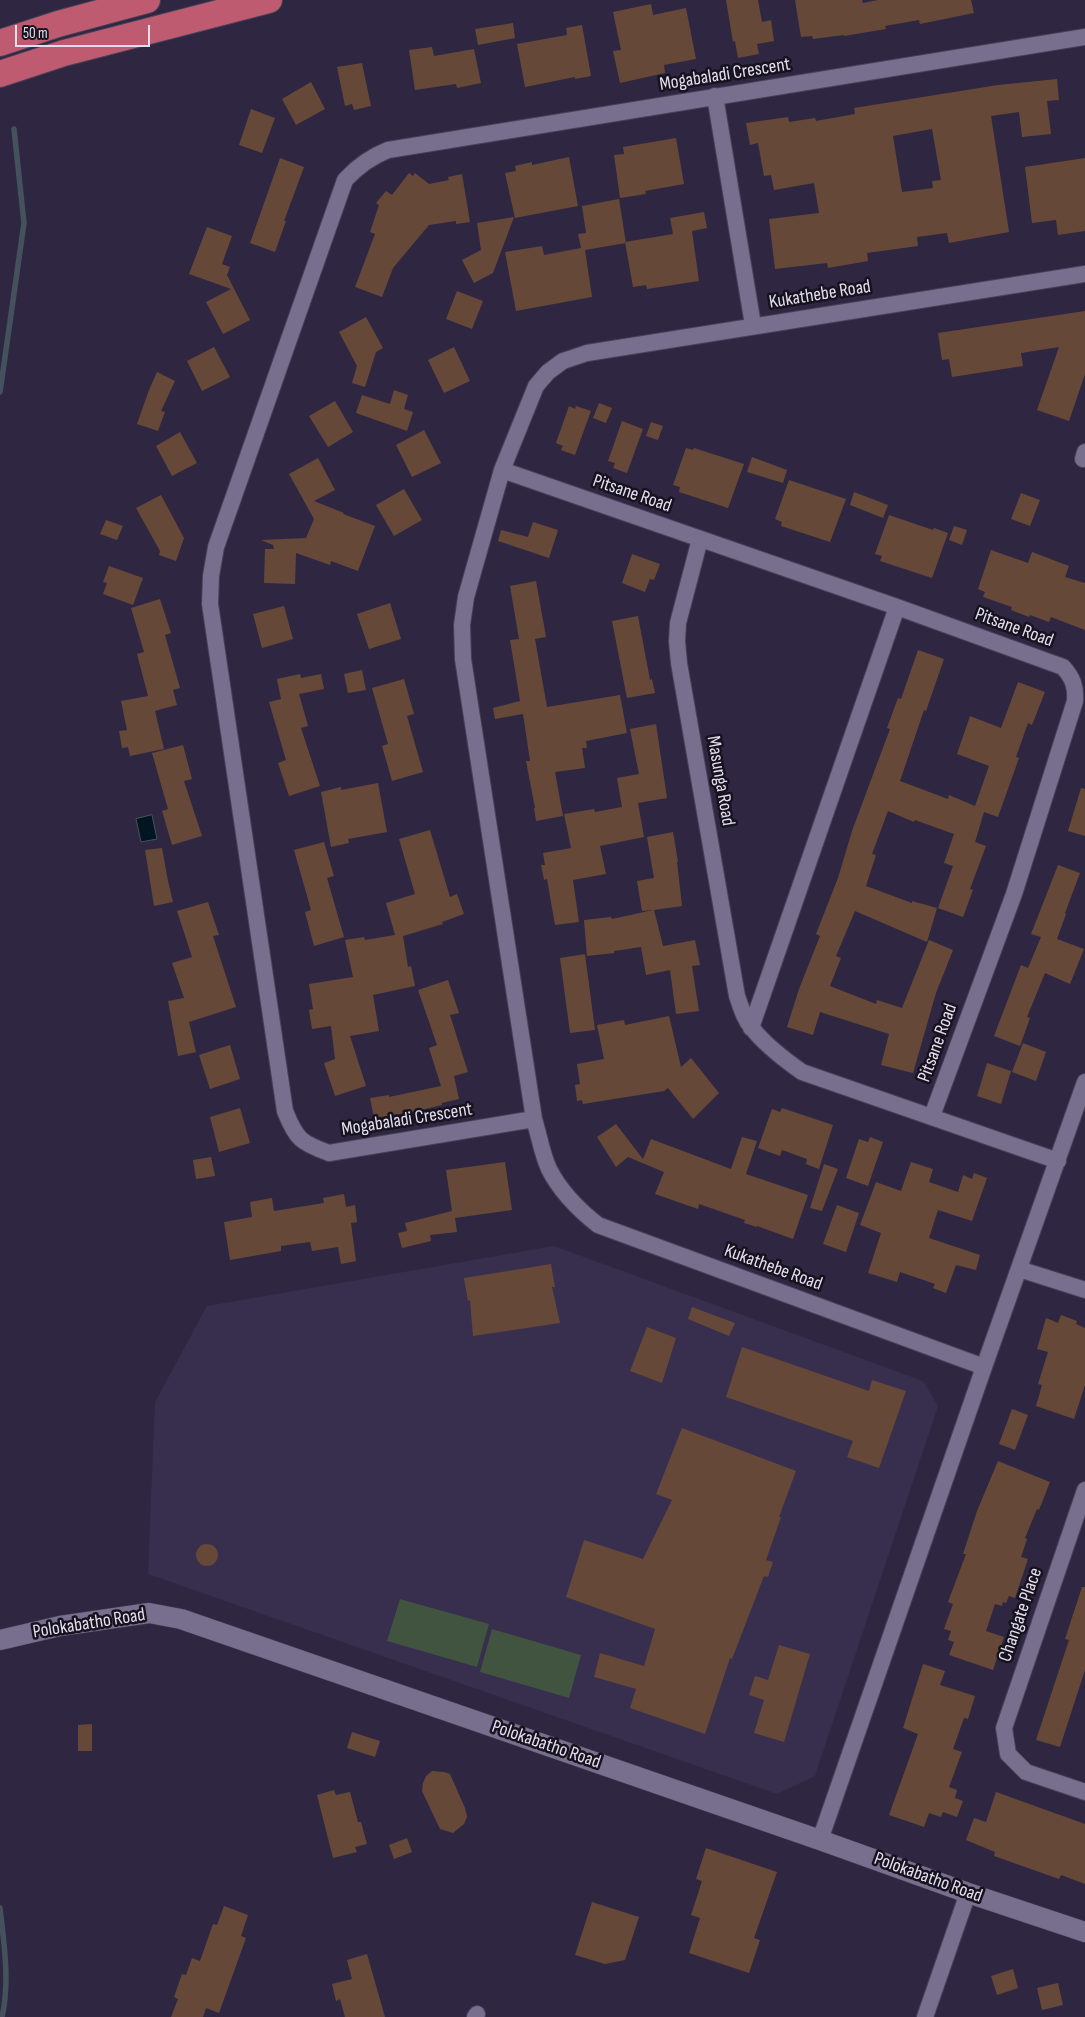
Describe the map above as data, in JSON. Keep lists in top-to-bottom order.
{
  "streets": {
    "street": [
      "Mogabaladi Crescent",
      "Kukathebe Road",
      "Pitsane Road",
      "Masunga Road",
      "Changate Place",
      "Polokabatho Road"
    ]
  },
  "crossings": [
    ["Mogabaladi Crescent", "Kukathebe Road"],
    ["Kukathebe Road", "Pitsane Road"],
    ["Pitsane Road", "Masunga Road"]
  ],
  "scale_bar": "50 m"
}
